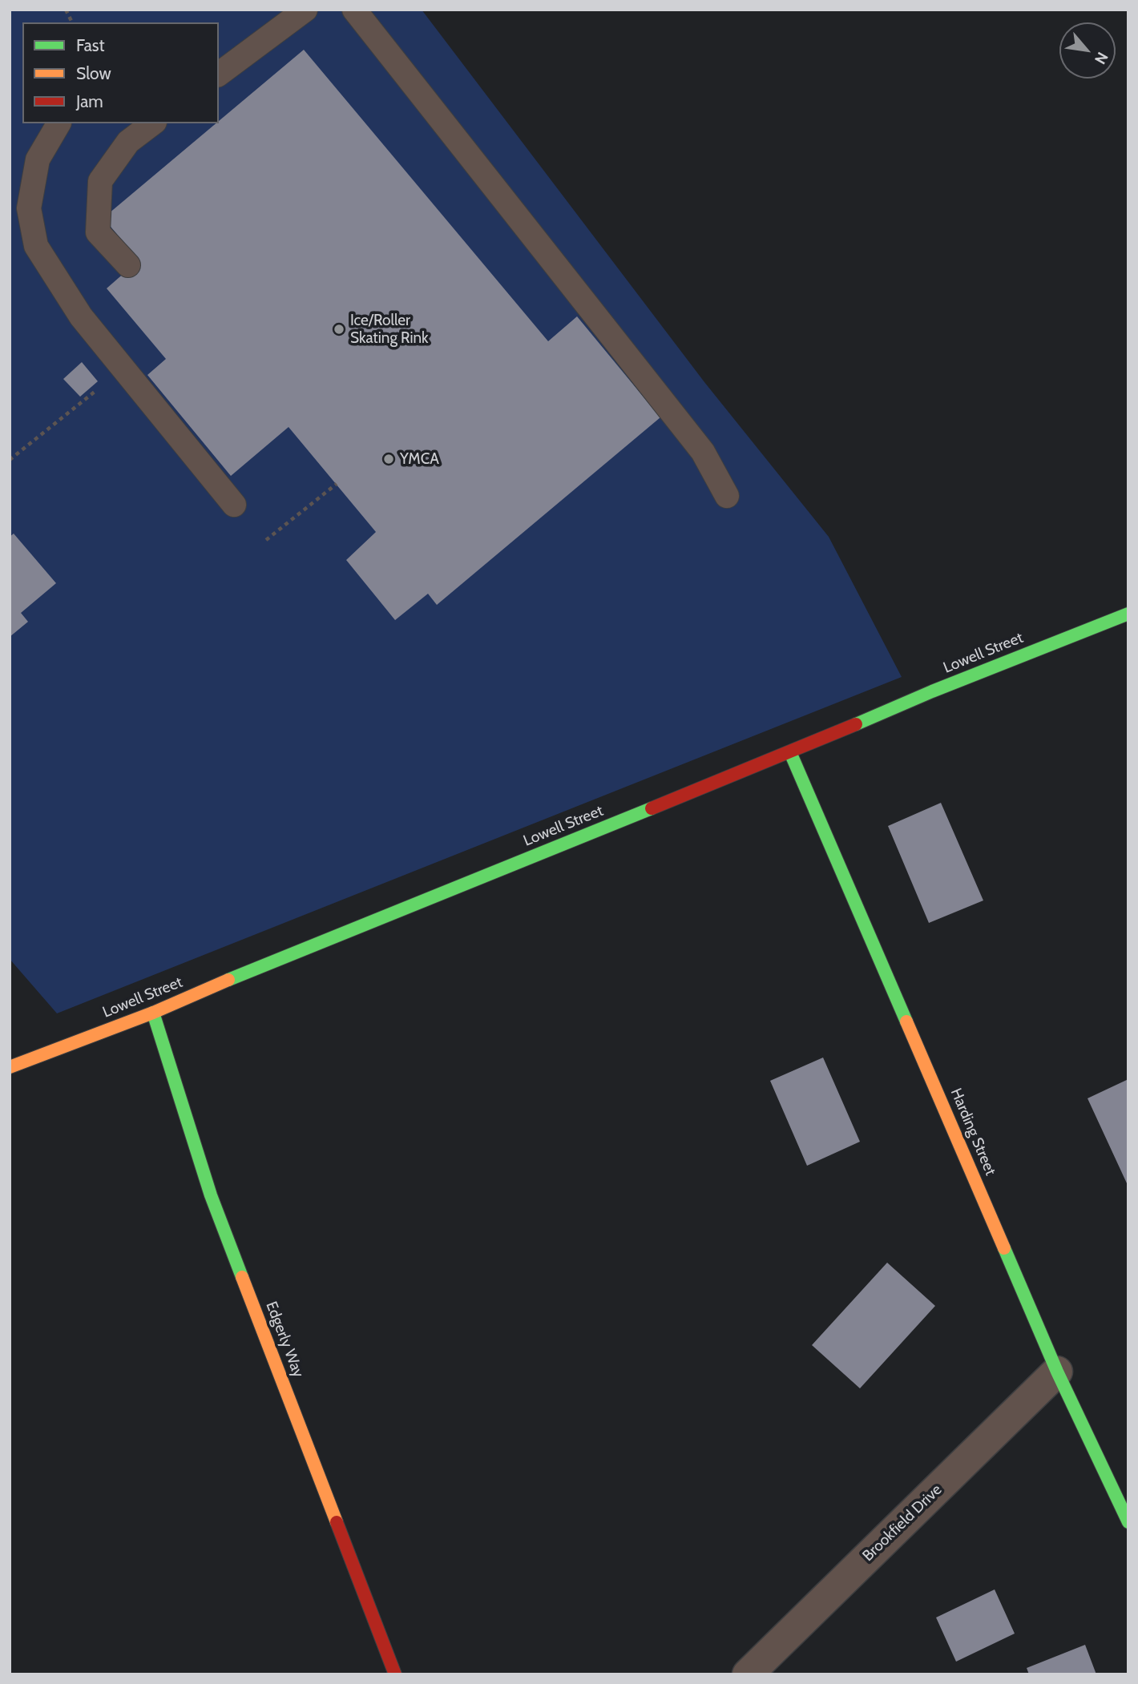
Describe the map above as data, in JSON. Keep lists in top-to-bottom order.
{
  "streets": {
    "street": [
      "Lowell Street",
      "Harding Street",
      "Edgerly Way",
      "Brookfield Drive"
    ]
  },
  "crossings": [
    ["Lowell Street", "Harding Street"],
    ["Lowell Street", "Edgerly Way"],
    ["Harding Street", "Brookfield Drive"]
  ],
  "places": ["Ice/Roller Skating Rink", "YMCA"],
  "legend": ["Fast", "Slow", "Jam"],
  "north": "bottom right"
}
